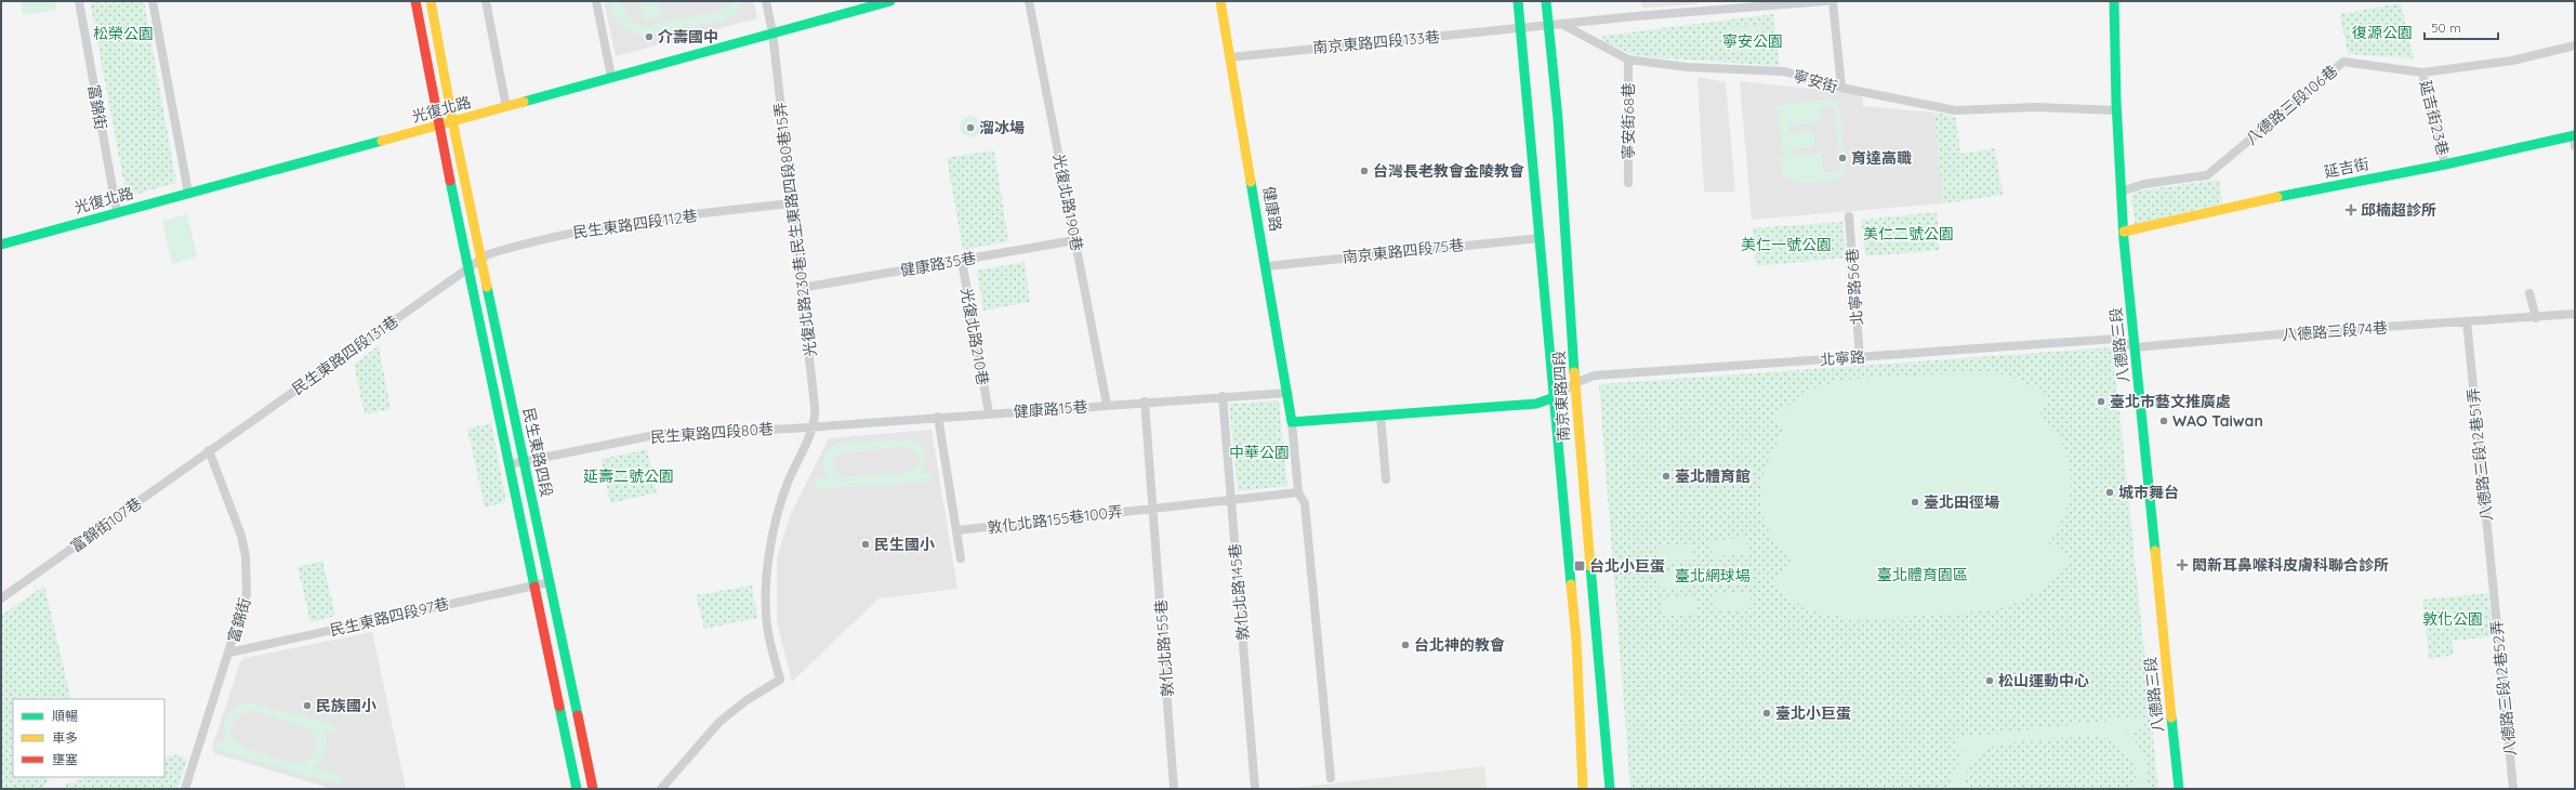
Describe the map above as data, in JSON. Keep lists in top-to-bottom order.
{
  "streets": {
    "street": [
      "南京東路四段133巷",
      "寧安街",
      "八德路三段106巷",
      "富錦街",
      "光復北路",
      "延吉街23巷",
      "寧安街68巷",
      "延吉街",
      "光復北路190巷",
      "健康路",
      "民生東路四段112巷",
      "光復北路230巷;民生東路四段80巷15弄",
      "南京東路四段75巷",
      "健康路35巷",
      "北寧路56巷",
      "八德路三段74巷",
      "光復北路210巷",
      "八德路三段",
      "民生東路四段131巷",
      "北寧路",
      "南京東路四段",
      "健康路15巷",
      "民生東路四段80巷",
      "民生東路四段",
      "八德路三段12巷51弄",
      "敦化北路155巷100弄",
      "富錦街107巷",
      "敦化北路145巷",
      "民生東路四段97巷",
      "敦化北路155巷",
      "八德路三段12巷52弄"
    ]
  },
  "crossings": [
    ["南京東路四段133巷", "健康路"],
    ["南京東路四段133巷", "南京東路四段"],
    ["寧安街", "寧安街68巷"],
    ["寧安街", "八德路三段"],
    ["八德路三段106巷", "延吉街23巷"],
    ["八德路三段106巷", "八德路三段"],
    ["富錦街", "光復北路"],
    ["富錦街", "民生東路四段131巷"],
    ["富錦街", "富錦街107巷"],
    ["富錦街", "民生東路四段97巷"],
    ["光復北路", "光復北路230巷;民生東路四段80巷15弄"],
    ["光復北路", "民生東路四段"],
    ["延吉街23巷", "延吉街"],
    ["延吉街", "八德路三段"],
    ["光復北路190巷", "健康路35巷"],
    ["光復北路190巷", "健康路15巷"],
    ["健康路", "南京東路四段75巷"],
    ["健康路", "健康路15巷"],
    ["民生東路四段112巷", "光復北路230巷;民生東路四段80巷15弄"],
    ["民生東路四段112巷", "民生東路四段131巷"],
    ["民生東路四段112巷", "民生東路四段"],
    ["光復北路230巷;民生東路四段80巷15弄", "健康路35巷"],
    ["光復北路230巷;民生東路四段80巷15弄", "健康路15巷"],
    ["光復北路230巷;民生東路四段80巷15弄", "民生東路四段80巷"],
    ["南京東路四段75巷", "南京東路四段"],
    ["健康路35巷", "光復北路210巷"],
    ["北寧路56巷", "北寧路"],
    ["八德路三段74巷", "八德路三段"],
    ["八德路三段74巷", "北寧路"],
    ["八德路三段74巷", "八德路三段12巷51弄"],
    ["光復北路210巷", "健康路15巷"],
    ["八德路三段", "北寧路"],
    ["民生東路四段131巷", "民生東路四段"],
    ["民生東路四段131巷", "富錦街107巷"],
    ["北寧路", "南京東路四段"],
    ["健康路15巷", "民生東路四段80巷"],
    ["健康路15巷", "敦化北路145巷"],
    ["健康路15巷", "敦化北路155巷"],
    ["民生東路四段80巷", "民生東路四段"],
    ["民生東路四段", "民生東路四段97巷"],
    ["八德路三段12巷51弄", "八德路三段12巷52弄"],
    ["敦化北路155巷100弄", "敦化北路155巷"]
  ],
  "parks": [
    "復源公園",
    "松榮公園",
    "寧安公園",
    "美仁二號公園",
    "美仁一號公園",
    "中華公園",
    "延壽二號公園",
    "臺北體育園區",
    "臺北網球場",
    "敦化公園"
  ],
  "places": {
    "other": [
      "介壽國中",
      "溜冰場",
      "育達高職",
      "台灣長老教會金陵教會",
      "臺北市藝文推廣處",
      "WAO Taiwan",
      "臺北體育館",
      "城市舞台",
      "臺北田徑場",
      "民生國小",
      "台北神的教會",
      "松山運動中心",
      "民族國小",
      "臺北小巨蛋"
    ],
    "health": ["邱楠超診所", "閎新耳鼻喉科皮膚科聯合診所"],
    "transit": ["台北小巨蛋"]
  },
  "legend": ["順暢", "車多", "壅塞"],
  "scale_bar": "50 m"
}
